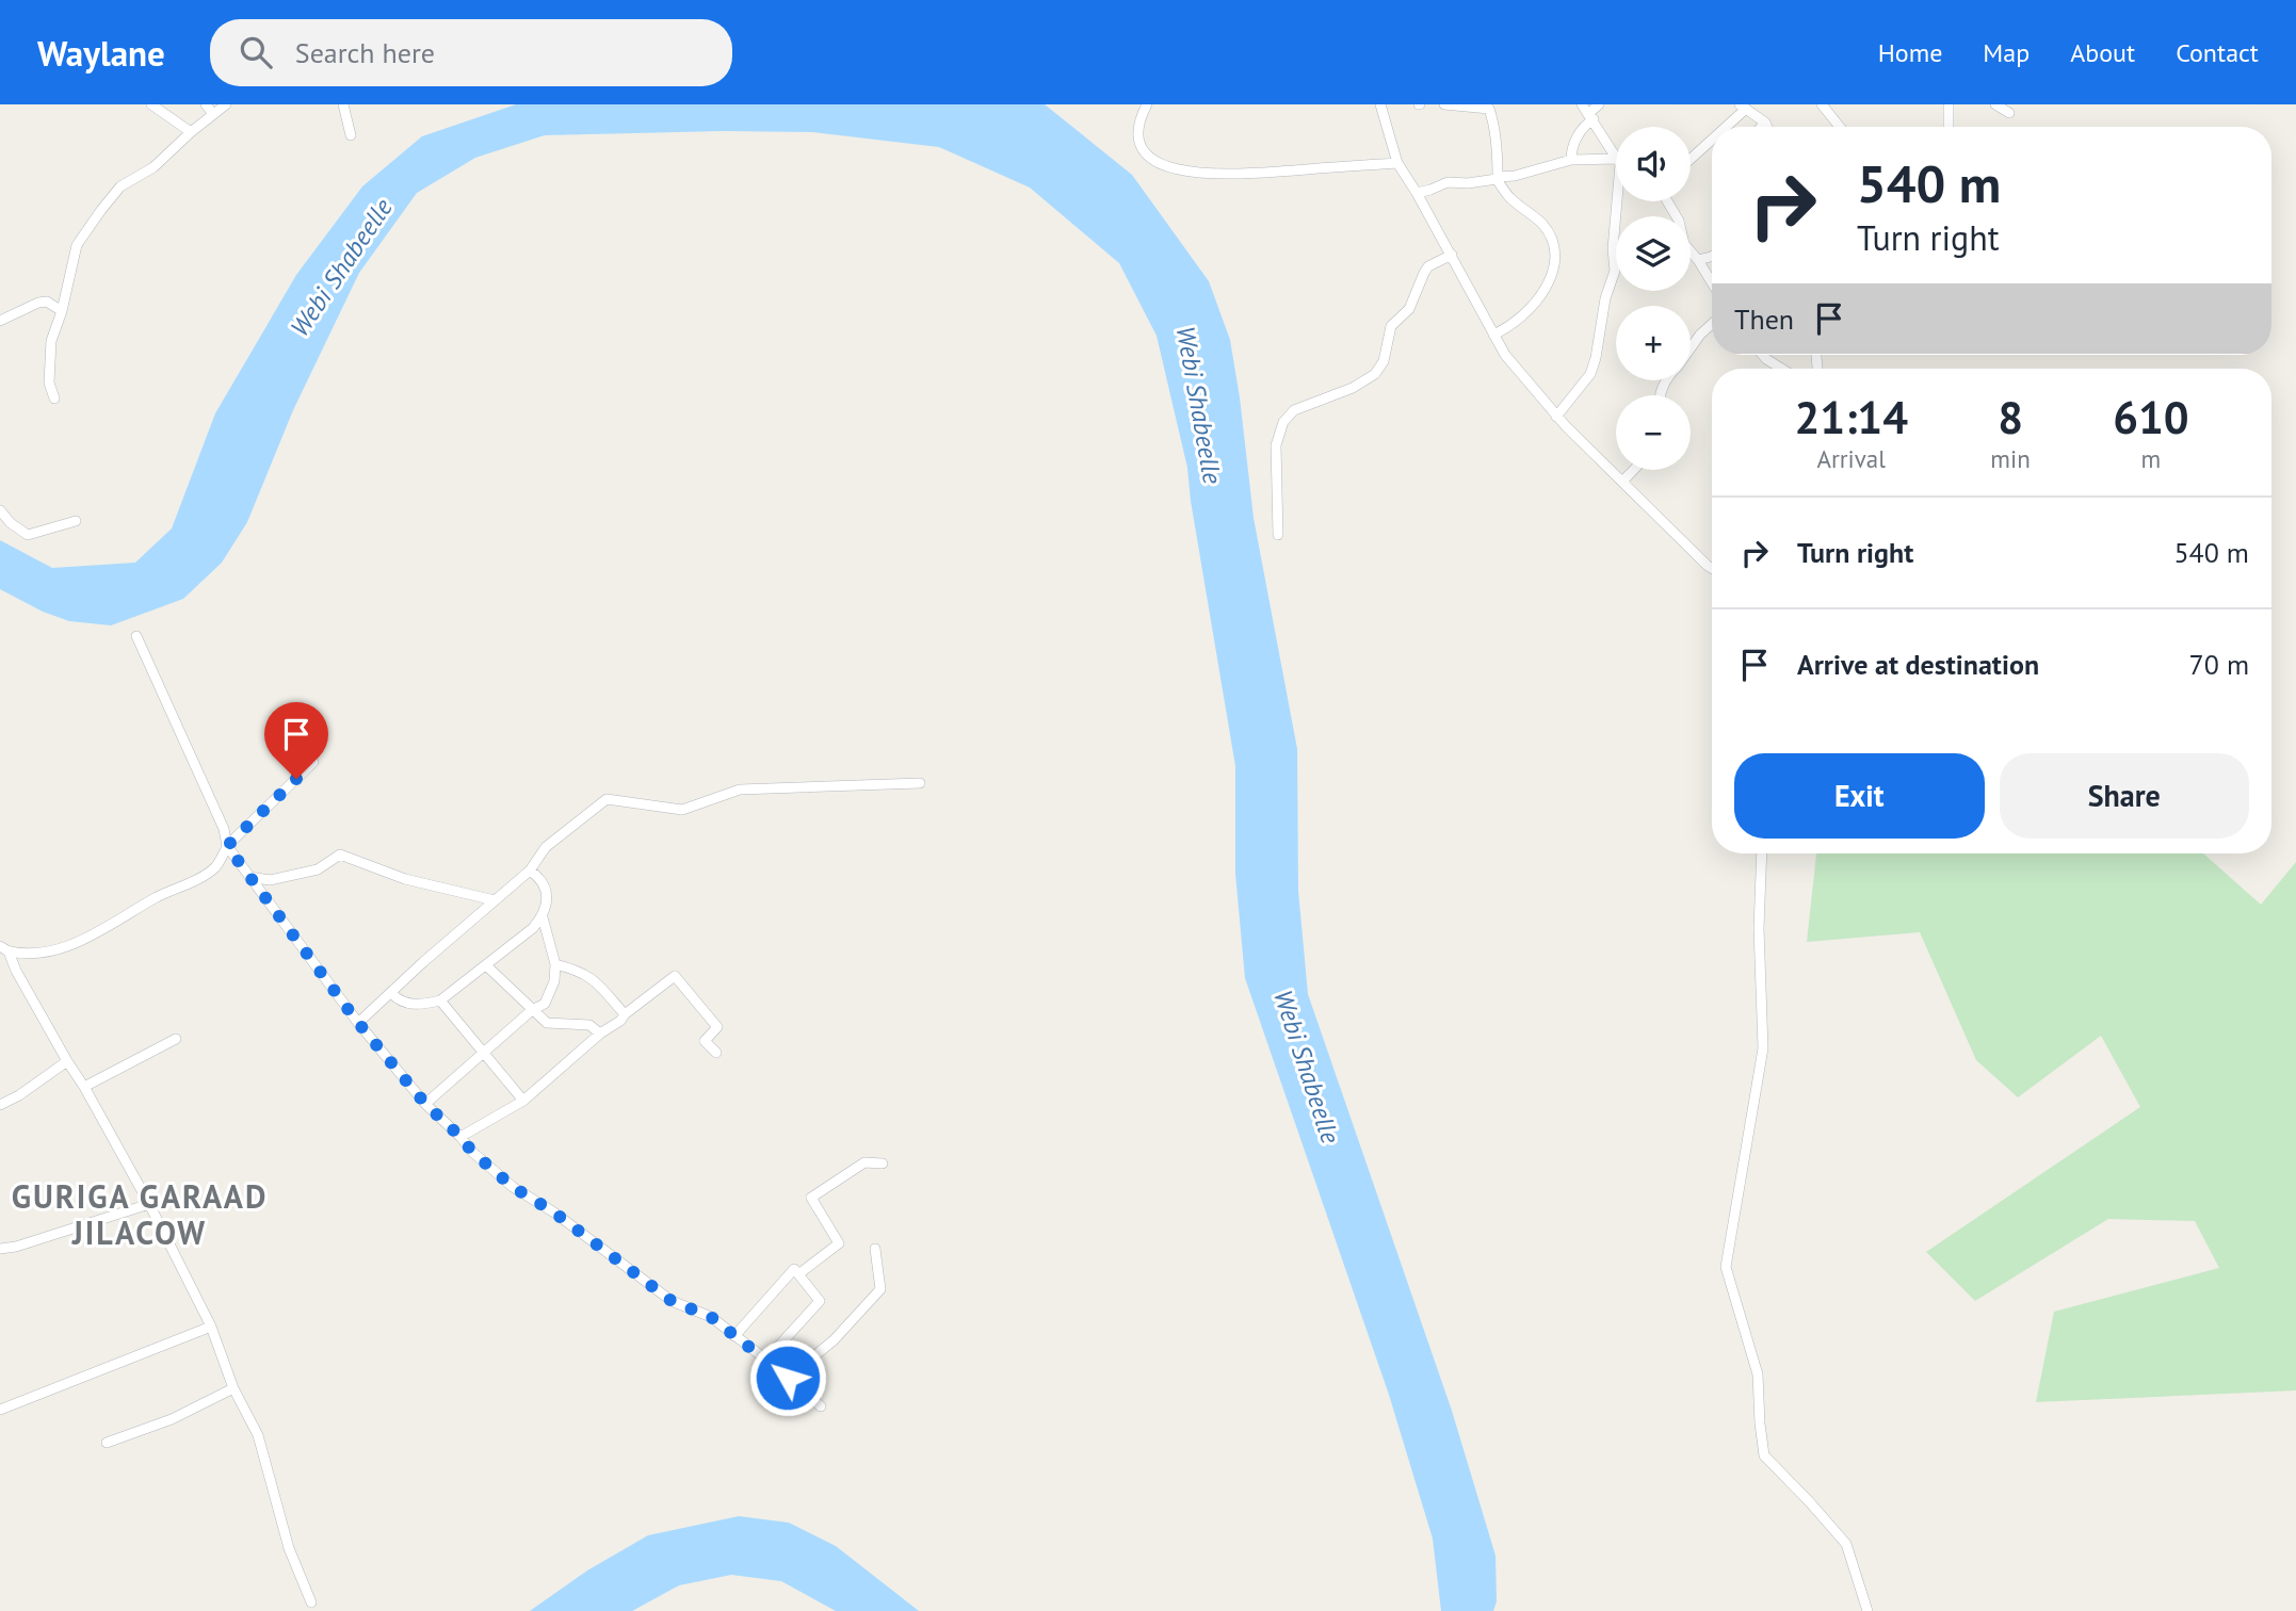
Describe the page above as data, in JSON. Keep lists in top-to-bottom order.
{
  "districts": ["GURIGA GARAAD JILACOW"],
  "water": ["Webi Shabeelle"],
  "page": {
    "header": "Waylane",
    "search": "Search here",
    "nav": [
      "Home",
      "Map",
      "About",
      "Contact"
    ],
    "map_buttons": ["+", "−"],
    "turn": ["540 m", "Turn right"],
    "then": "Then",
    "eta": [
      "21:14",
      "Arrival",
      "8",
      "min",
      "610",
      "m"
    ],
    "list": [
      {
        "name": "Turn right",
        "value": "540 m"
      },
      {
        "name": "Arrive at destination",
        "value": "70 m"
      }
    ],
    "buttons": ["Exit", "Share"]
  }
}
